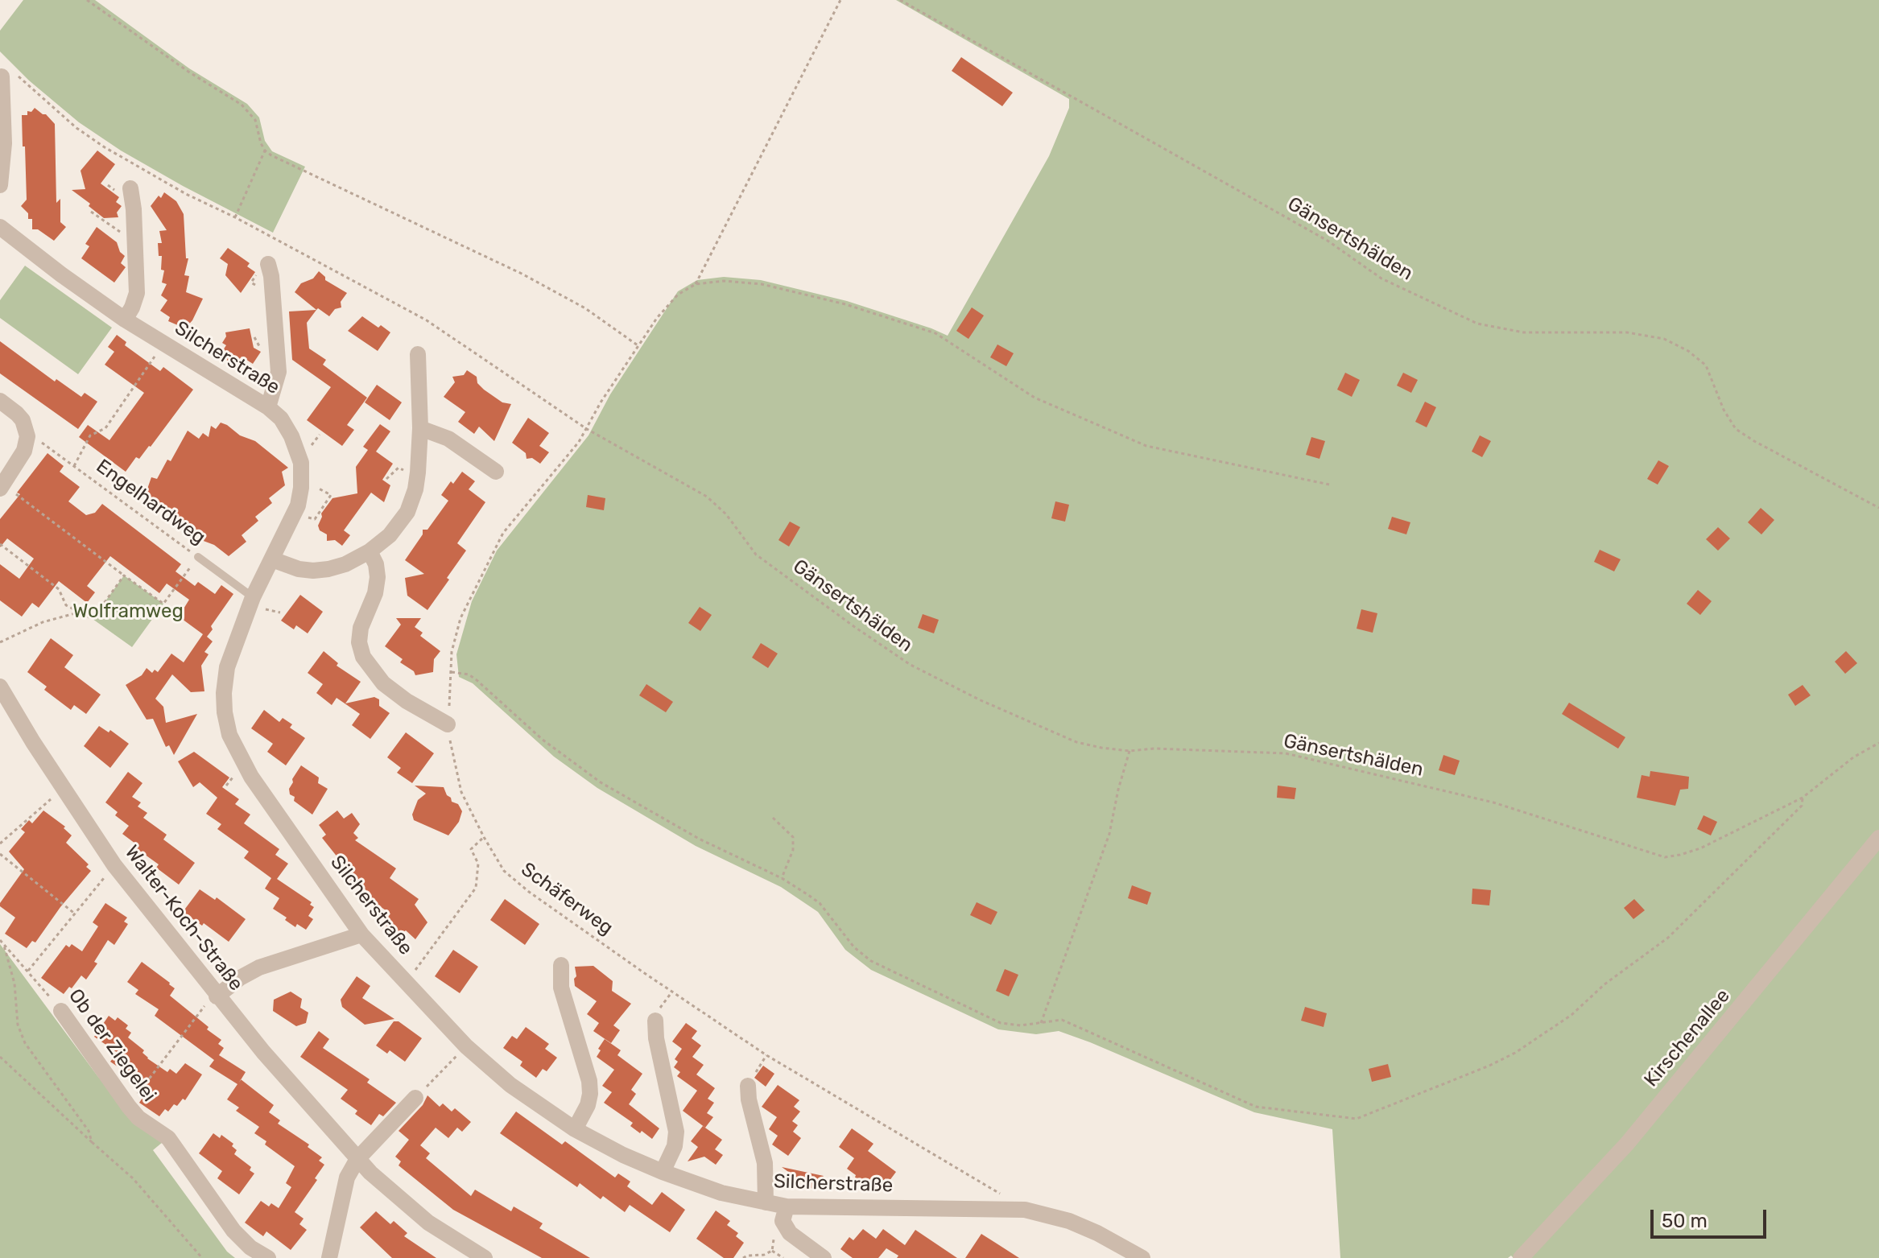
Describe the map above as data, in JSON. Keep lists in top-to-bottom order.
{
  "streets": {
    "street": [
      "Silcherstraße",
      "Walter-Koch-Straße",
      "Kirschenallee",
      "Ob der Ziegelei"
    ],
    "lane": ["Engelhardweg"],
    "path": ["Gänsertshälden", "Schäferweg"]
  },
  "crossings": [
    ["Gänsertshälden", "Schäferweg"],
    ["Silcherstraße", "Engelhardweg"],
    ["Silcherstraße", "Schäferweg"]
  ],
  "parks": ["Wolframweg"],
  "scale_bar": "50 m"
}
